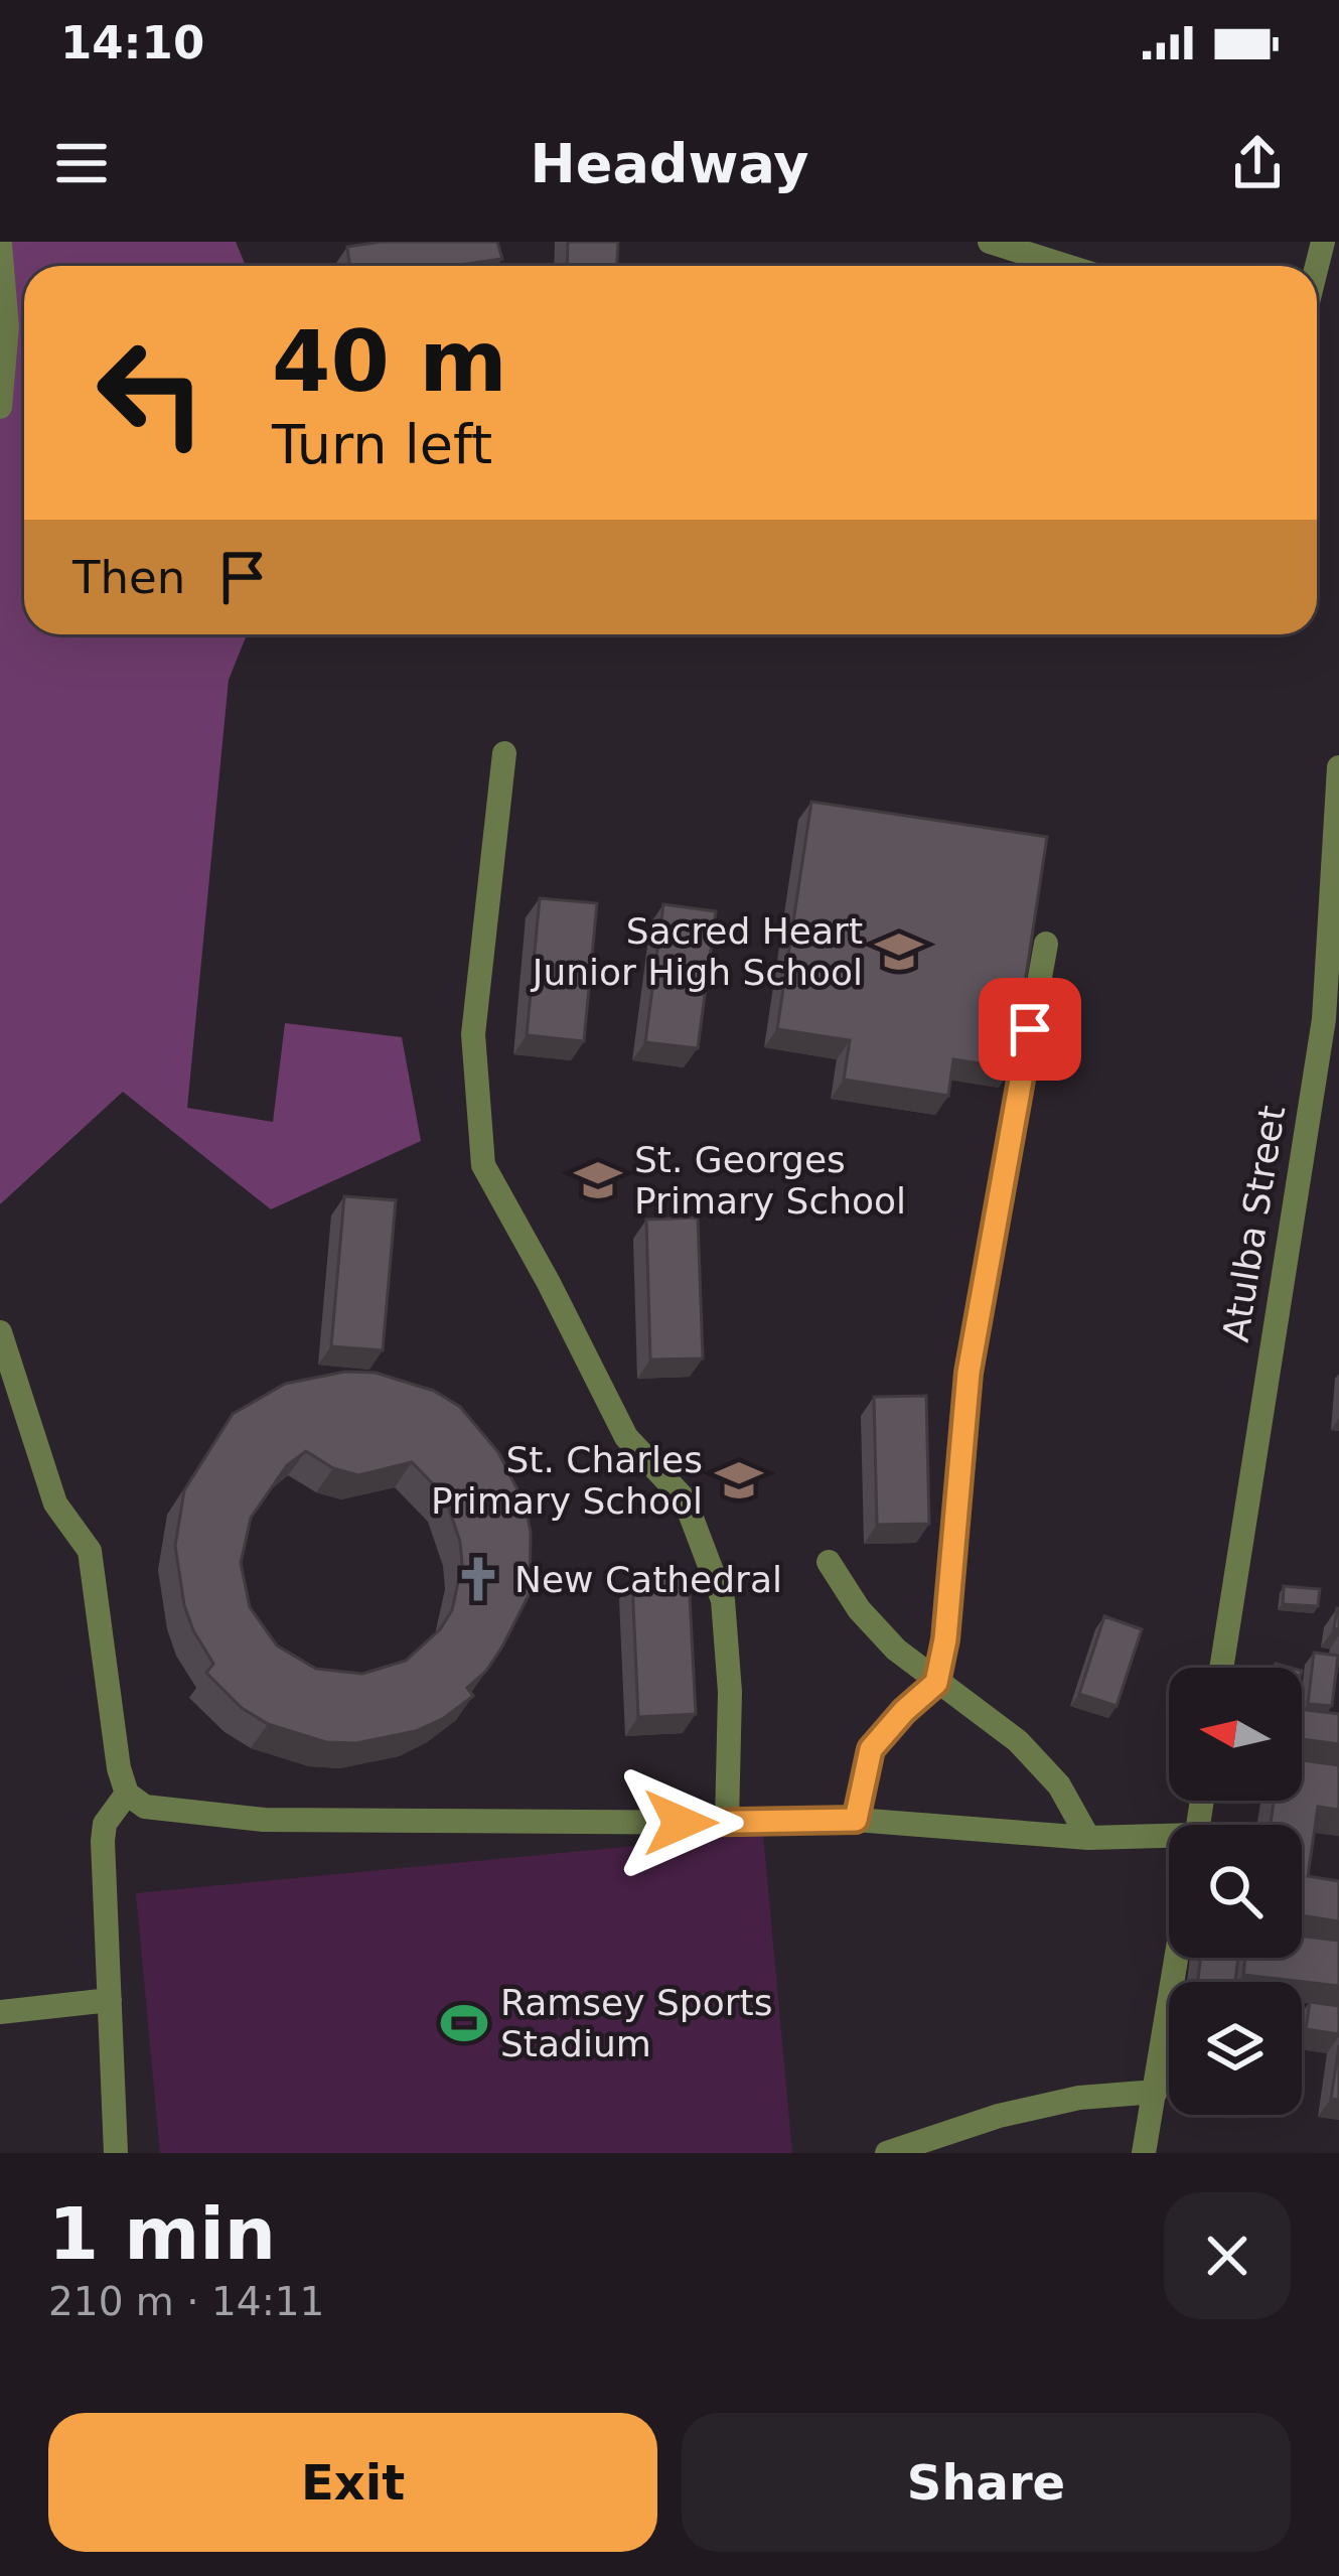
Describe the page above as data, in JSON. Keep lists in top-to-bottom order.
{
  "streets": {
    "street": ["Atulba Street"]
  },
  "places": {
    "school or university": ["Sacred Heart Junior High School", "St. Georges Primary School", "St. Charles Primary School"],
    "church": ["New Cathedral"],
    "sports": ["Ramsey Sports Stadium"]
  },
  "north": "left",
  "page": {
    "status": "14:10",
    "header": "Headway",
    "turn": ["40 m", "Turn left"],
    "then": "Then",
    "heading": ["1 min", "210 m · 14:11"],
    "buttons": ["Exit", "Share"]
  }
}
